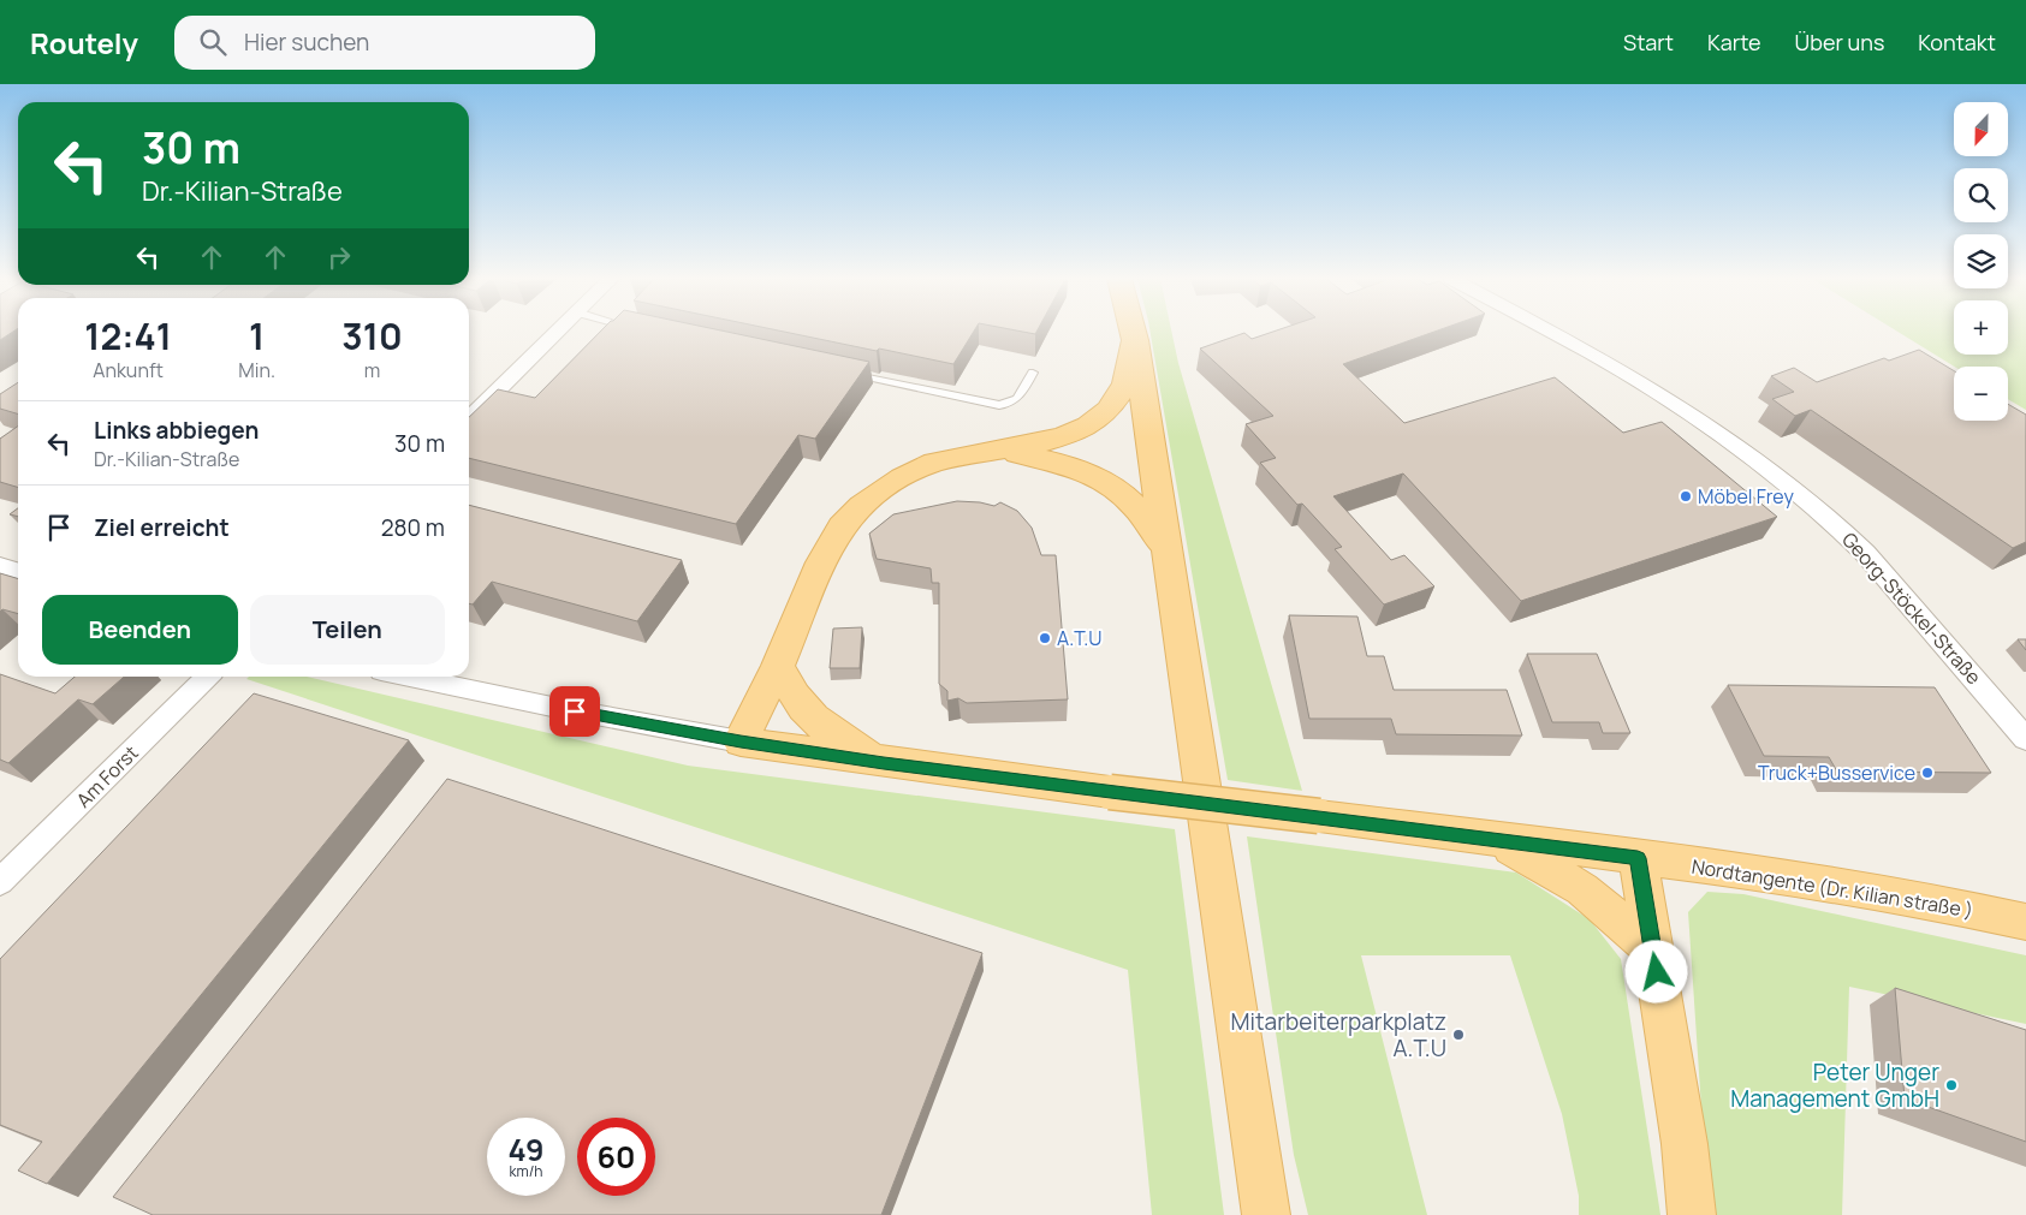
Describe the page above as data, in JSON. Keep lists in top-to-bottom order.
{
  "streets": {
    "main road": ["Nordtangente (Dr. Kilian straße )"],
    "street": ["Georg-Stöckel-Straße", "Am Forst"]
  },
  "places": [
    "Möbel Frey",
    "A.T.U",
    "Truck+Busservice",
    "Mitarbeiterparkplatz A.T.U",
    "Peter Unger Management GmbH"
  ],
  "north": "bottom",
  "page": {
    "header": "Routely",
    "search": "Hier suchen",
    "nav": [
      "Start",
      "Karte",
      "Über uns",
      "Kontakt"
    ],
    "map_buttons": ["+", "−"],
    "turn": ["30 m", "Dr.-Kilian-Straße"],
    "eta": [
      "12:41",
      "Ankunft",
      "1",
      "Min.",
      "310",
      "m"
    ],
    "list": [
      {
        "name": "Links abbiegen",
        "note": "Dr.-Kilian-Straße",
        "value": "30 m"
      },
      {
        "name": "Ziel erreicht",
        "value": "280 m"
      }
    ],
    "buttons": ["Beenden", "Teilen"],
    "speed": "49 km/h",
    "limit": "60"
  }
}
